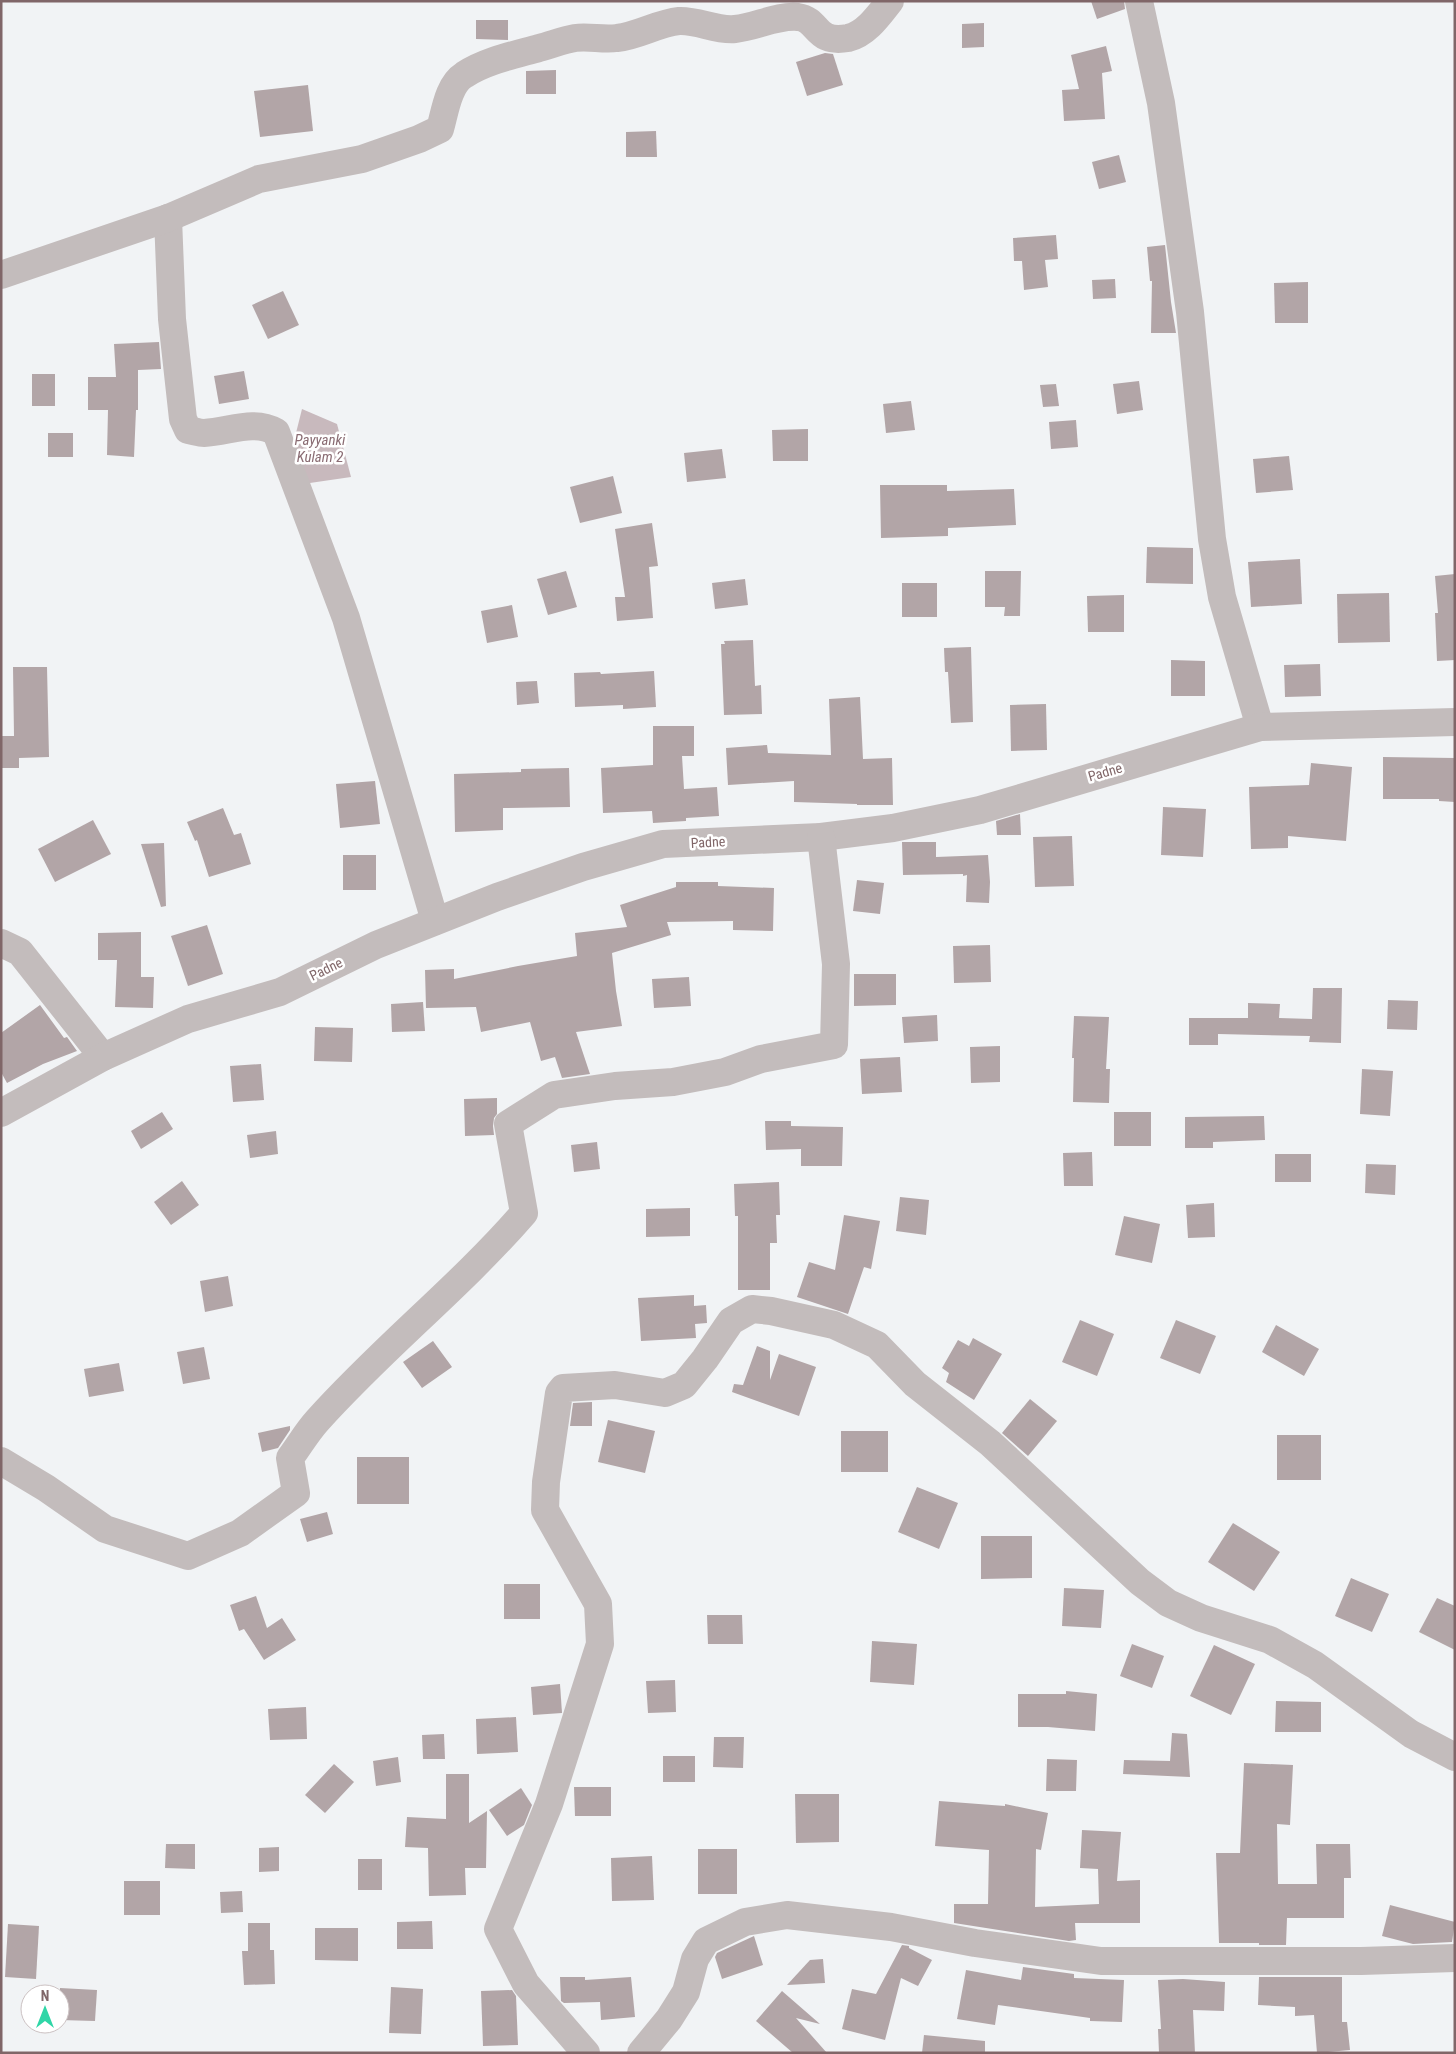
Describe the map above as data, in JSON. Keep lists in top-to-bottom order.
{
  "streets": {
    "street": ["Padne"]
  },
  "water": ["Payyanki Kulam 2"],
  "north": "top"
}
